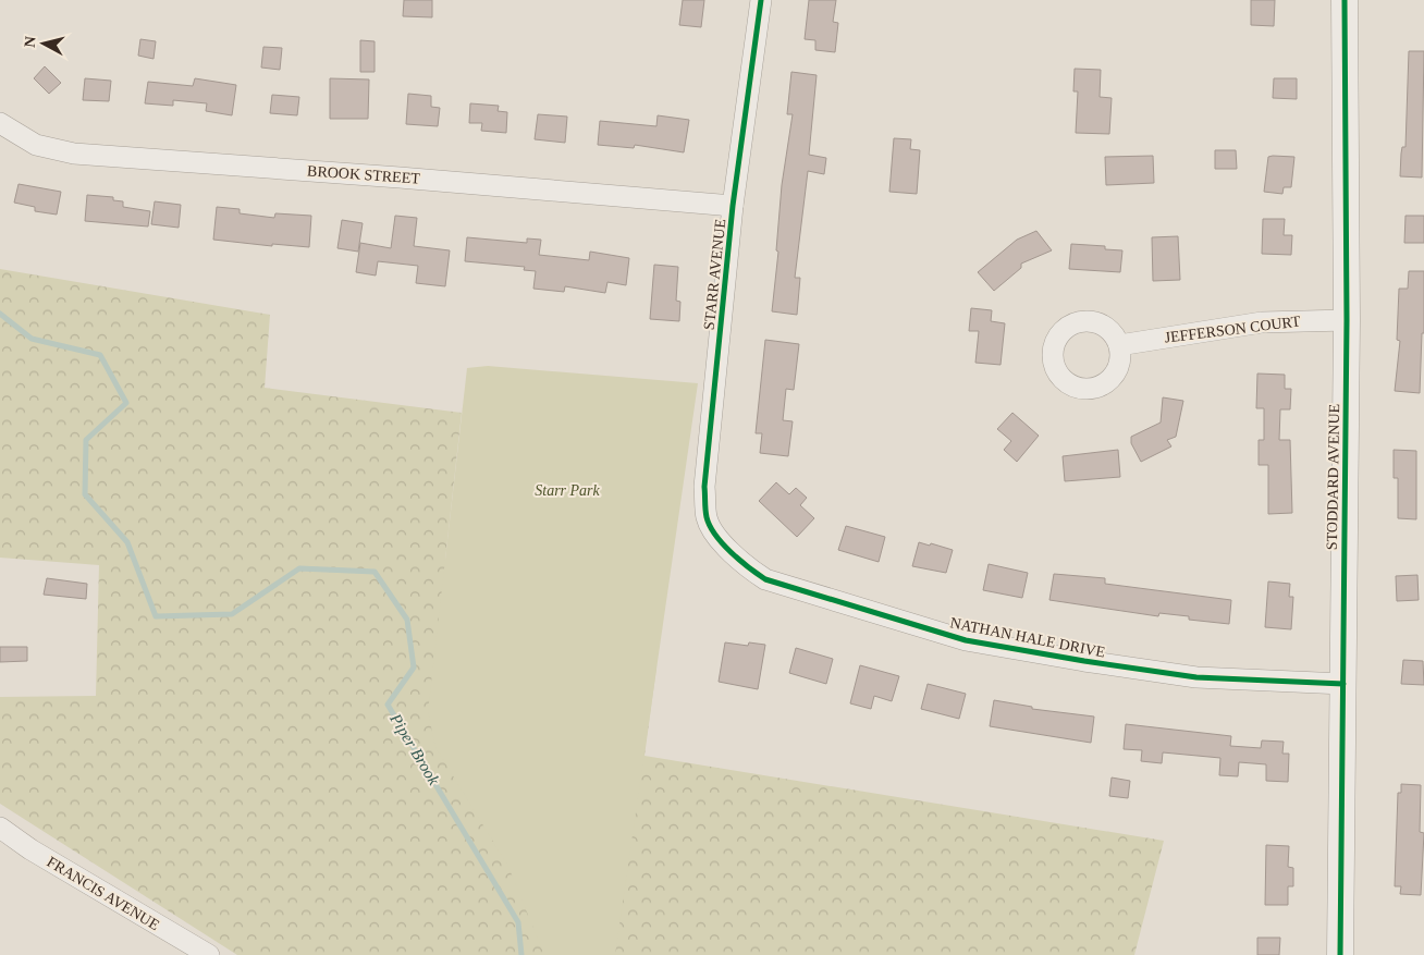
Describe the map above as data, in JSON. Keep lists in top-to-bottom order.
{
  "streets": {
    "street": [
      "BROOK STREET",
      "STARR AVENUE",
      "JEFFERSON COURT",
      "STODDARD AVENUE",
      "NATHAN HALE DRIVE",
      "FRANCIS AVENUE"
    ]
  },
  "crossings": [
    ["BROOK STREET", "STARR AVENUE"],
    ["STARR AVENUE", "NATHAN HALE DRIVE"],
    ["JEFFERSON COURT", "STODDARD AVENUE"],
    ["STODDARD AVENUE", "NATHAN HALE DRIVE"]
  ],
  "water": ["Piper Brook"],
  "parks": ["Starr Park"],
  "north": "left"
}
